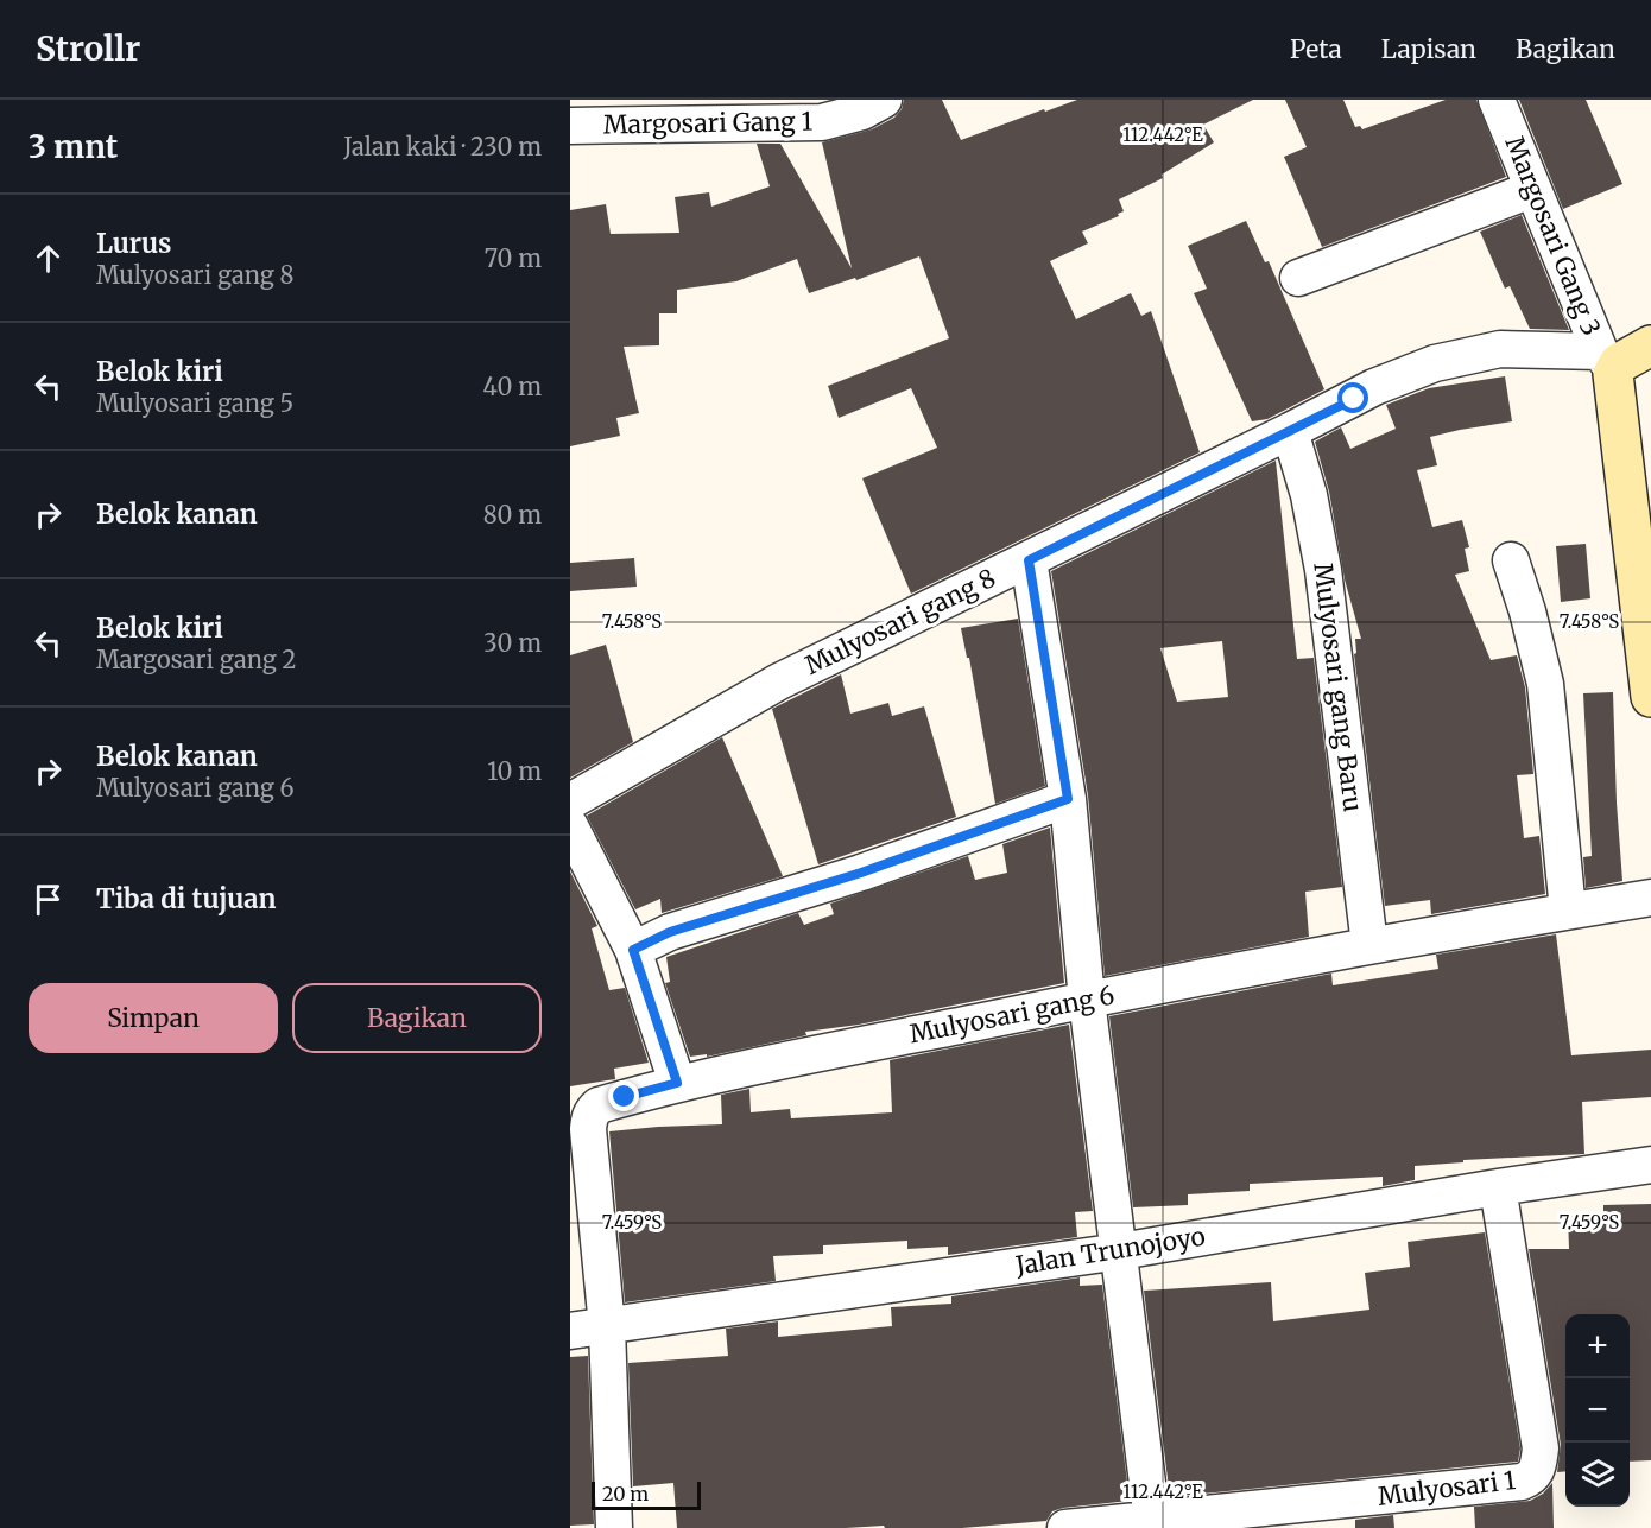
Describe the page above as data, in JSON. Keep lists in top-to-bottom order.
{
  "streets": {
    "street": [
      "Margosari Gang 1",
      "Margosari Gang 3",
      "Mulyosari gang 8",
      "Mulyosari gang Baru",
      "Mulyosari gang 6",
      "Jalan Trunojoyo",
      "Mulyosari 1"
    ]
  },
  "crossings": [
    ["Margosari Gang 3", "Mulyosari gang 8"],
    ["Mulyosari gang 8", "Mulyosari gang Baru"],
    ["Mulyosari gang Baru", "Mulyosari gang 6"],
    ["Mulyosari gang 6", "Jalan Trunojoyo"],
    ["Jalan Trunojoyo", "Mulyosari 1"]
  ],
  "scale_bar": "20 m",
  "page": {
    "header": "Strollr",
    "nav": ["Peta", "Lapisan", "Bagikan"],
    "heading": ["3 mnt", "Jalan kaki · 230 m"],
    "list": [
      ["Lurus", "Mulyosari gang 8", "70 m"],
      ["Belok kiri", "Mulyosari gang 5", "40 m"],
      ["Belok kanan", "80 m"],
      ["Belok kiri", "Margosari gang 2", "30 m"],
      ["Belok kanan", "Mulyosari gang 6", "10 m"],
      "Tiba di tujuan"
    ],
    "buttons": ["Simpan", "Bagikan"],
    "map_buttons": ["+", "−"],
    "scale": "20 m"
  },
  "coordinates": ["112.442°E", "7.458°S", "7.459°S"]
}
